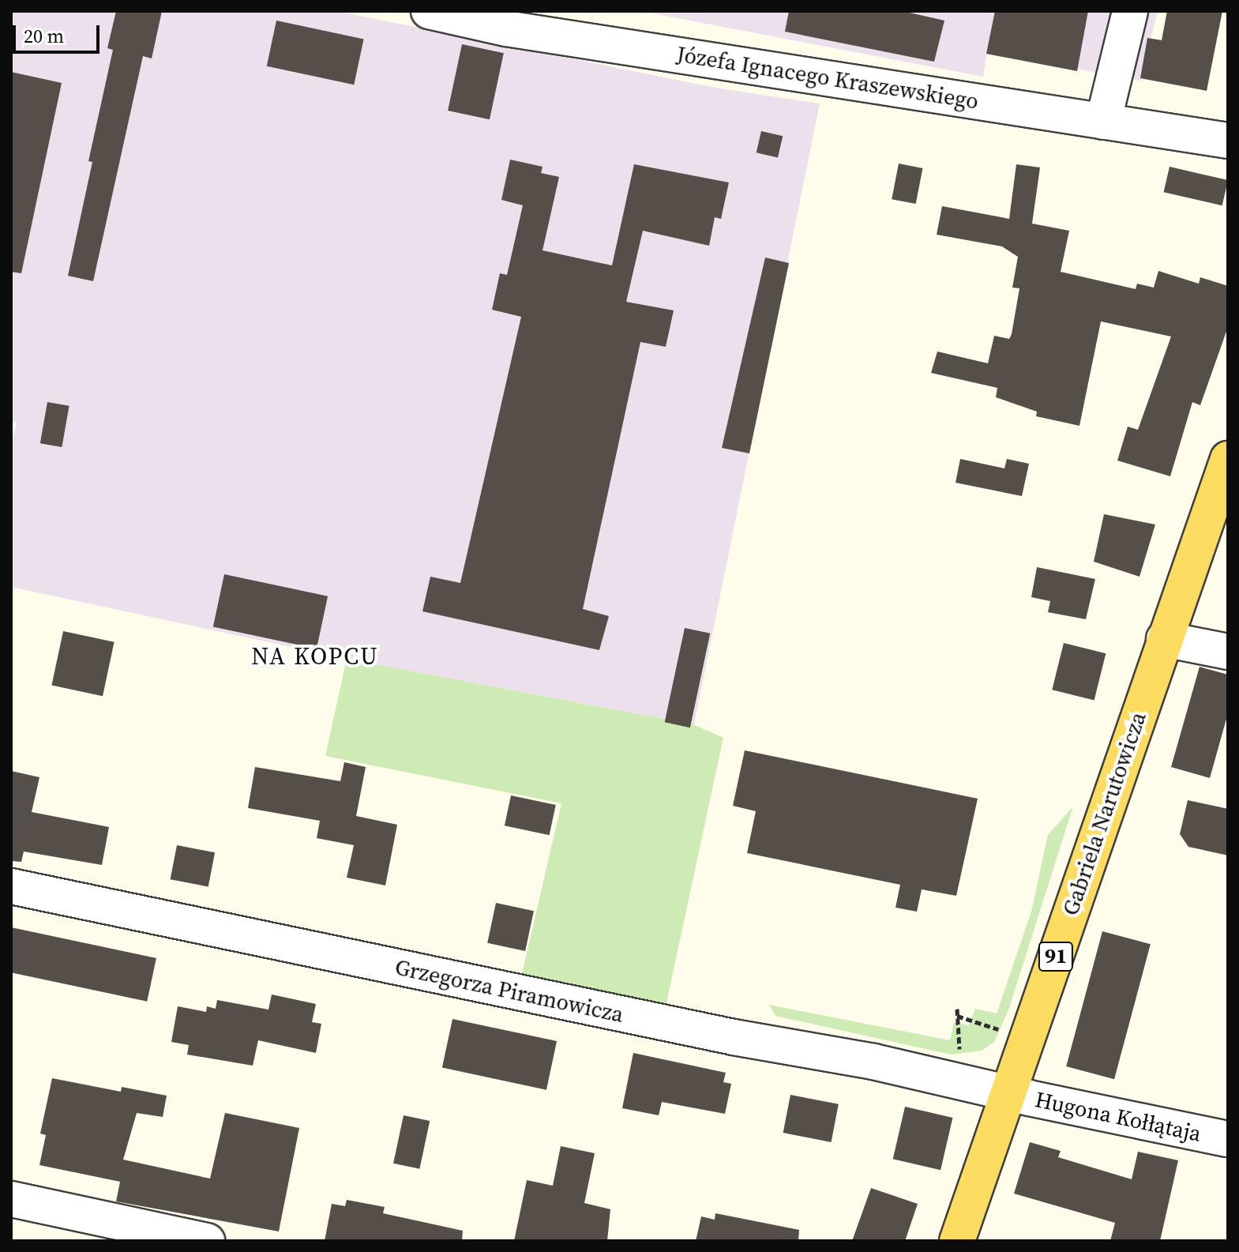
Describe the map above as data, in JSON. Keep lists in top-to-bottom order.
{
  "streets": {
    "main road": ["Gabriela Narutowicza", "91"],
    "street": ["Józefa Ignacego Kraszewskiego", "Grzegorza Piramowicza", "Hugona Kołłątaja"]
  },
  "crossings": [
    ["Gabriela Narutowicza", "Grzegorza Piramowicza"],
    ["Gabriela Narutowicza", "Hugona Kołłątaja"],
    ["Grzegorza Piramowicza", "Hugona Kołłątaja"]
  ],
  "districts": ["NA KOPCU"],
  "scale_bar": "20 m"
}
